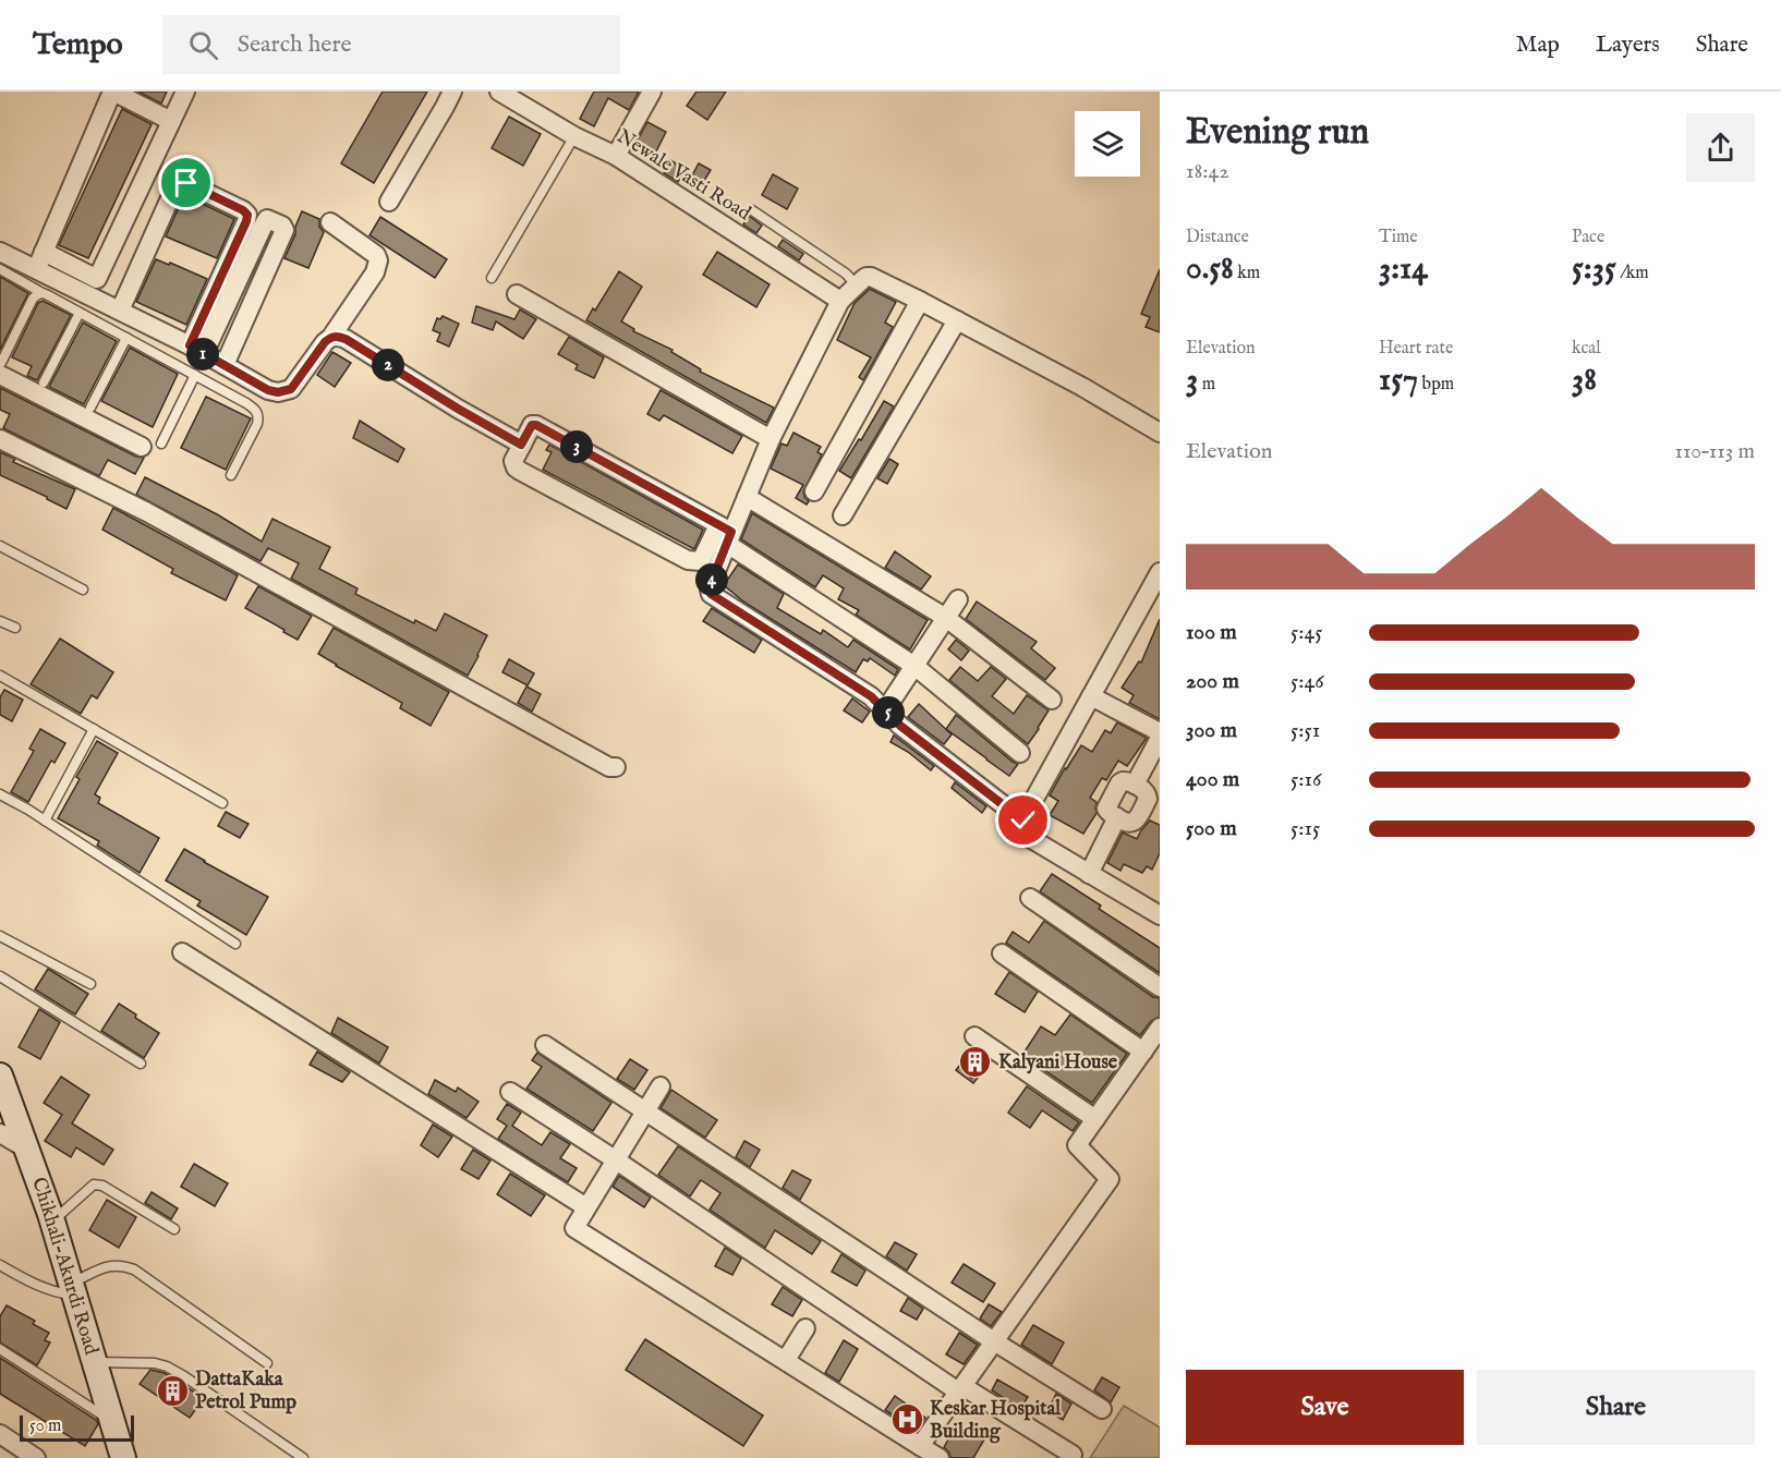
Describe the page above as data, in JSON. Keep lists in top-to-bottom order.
{
  "streets": {
    "main road": ["Chikhali-Akurdi Road"],
    "street": ["Newale Vasti Road"]
  },
  "places": {
    "building": ["Kalyani House", "DattaKaka Petrol Pump"],
    "hospital": ["Keskar Hospital Building"]
  },
  "scale_bar": "50 m",
  "page": {
    "header": "Tempo",
    "search": "Search here",
    "nav": ["Map", "Layers", "Share"],
    "heading": ["Evening run", "18:42"],
    "stats": [
      ["Distance", "0.58 km"],
      ["Time", "3:14"],
      ["Pace", "5:35 /km"],
      ["Elevation", "3 m"],
      ["Heart rate", "157 bpm"],
      ["kcal", "38"]
    ],
    "pins": [
      "1",
      "2",
      "3",
      "4",
      "5"
    ],
    "chart": ["Elevation", "110–113 m"],
    "list": [
      {
        "name": "100 m",
        "note": "5:45"
      },
      {
        "name": "200 m",
        "note": "5:46"
      },
      {
        "name": "300 m",
        "note": "5:51"
      },
      {
        "name": "400 m",
        "note": "5:16"
      },
      {
        "name": "500 m",
        "note": "5:15"
      }
    ],
    "buttons": ["Save", "Share"],
    "scale": "50 m"
  }
}
